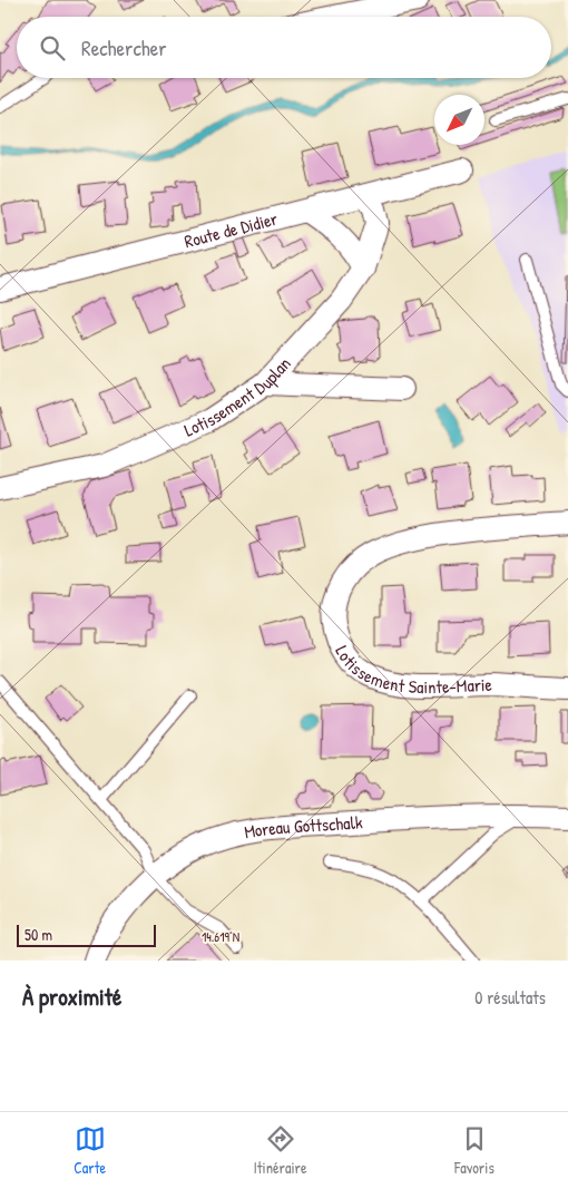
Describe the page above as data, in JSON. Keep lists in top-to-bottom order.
{
  "streets": {
    "street": [
      "Route de Didier",
      "Lotissement Duplan",
      "Lotissement Sainte-Marie",
      "Moreau Gottschalk"
    ]
  },
  "crossings": [
    ["Route de Didier", "Lotissement Duplan"]
  ],
  "scale_bar": "50 m",
  "north": "bottom left",
  "page": {
    "search": "Rechercher",
    "scale": "50 m",
    "heading": ["À proximité", "0 résultats"],
    "nav": ["Carte", "Itinéraire", "Favoris"]
  },
  "coordinates": ["14.619°N"]
}
